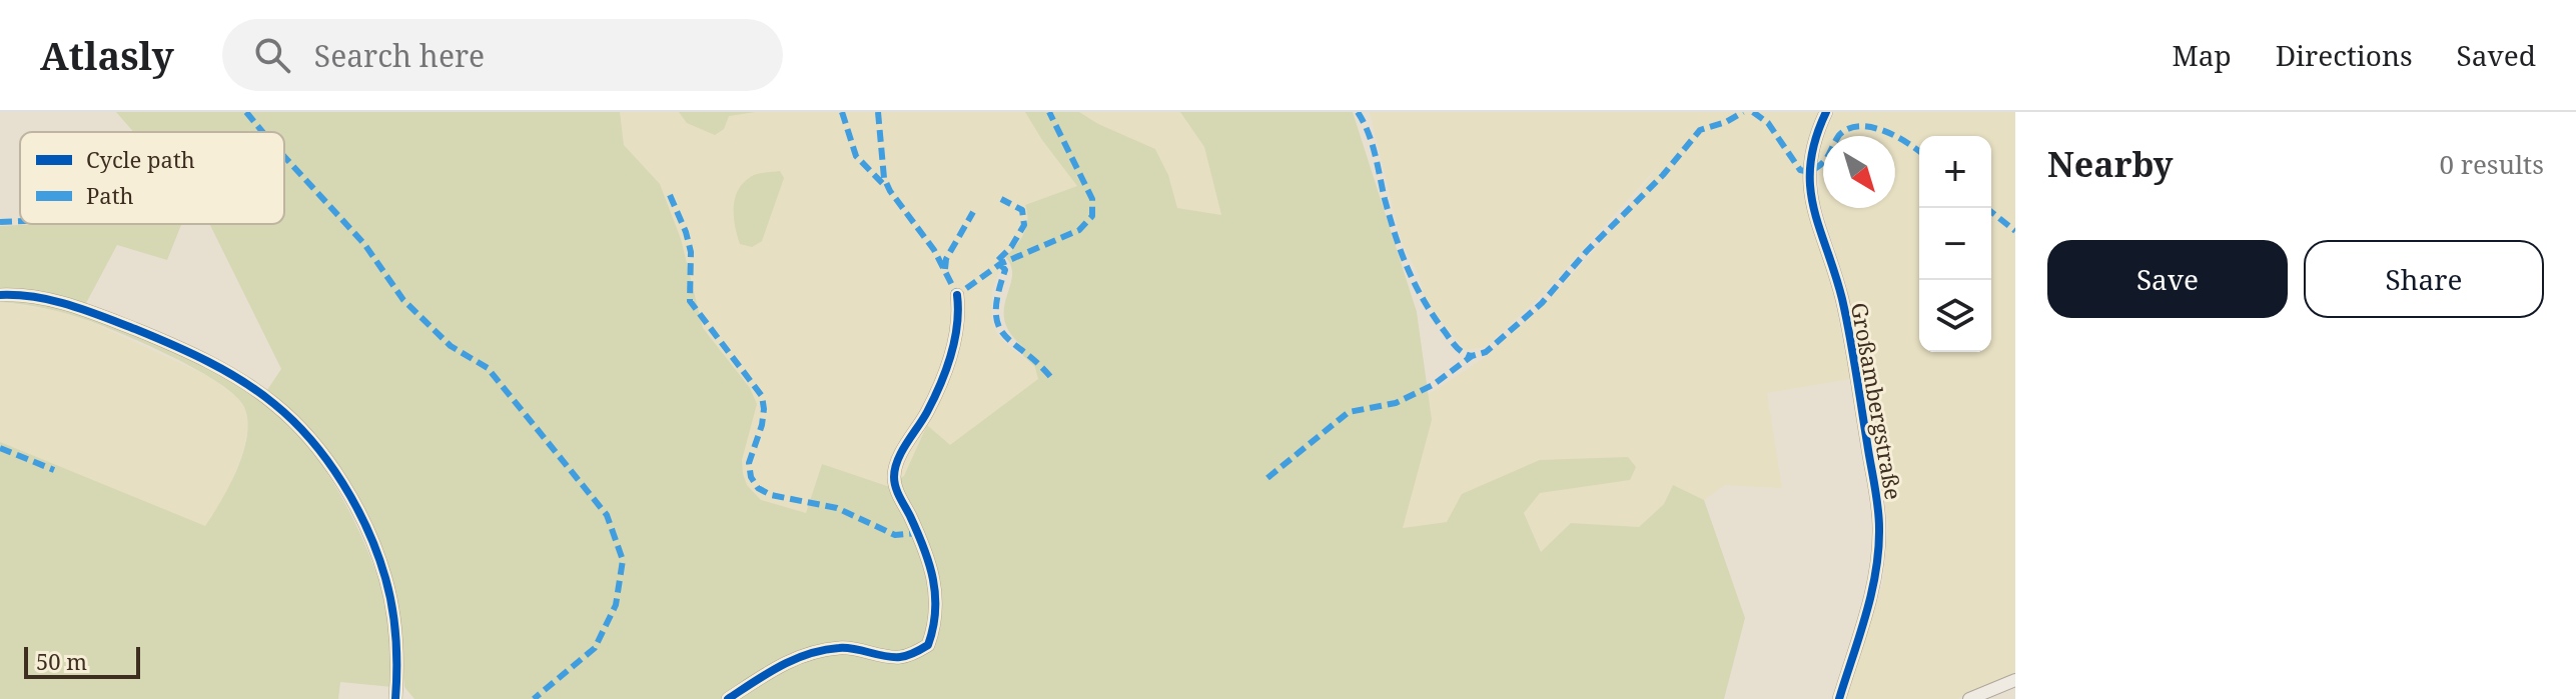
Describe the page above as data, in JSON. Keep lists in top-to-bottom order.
{
  "streets": {
    "street": ["Großambergstraße"]
  },
  "legend": ["Cycle path", "Path"],
  "scale_bar": "50 m",
  "north": "bottom right",
  "page": {
    "header": "Atlasly",
    "search": "Search here",
    "nav": ["Map", "Directions", "Saved"],
    "heading": ["Nearby", "0 results"],
    "map_buttons": ["+", "−"],
    "buttons": ["Save", "Share"],
    "scale": "50 m"
  }
}
